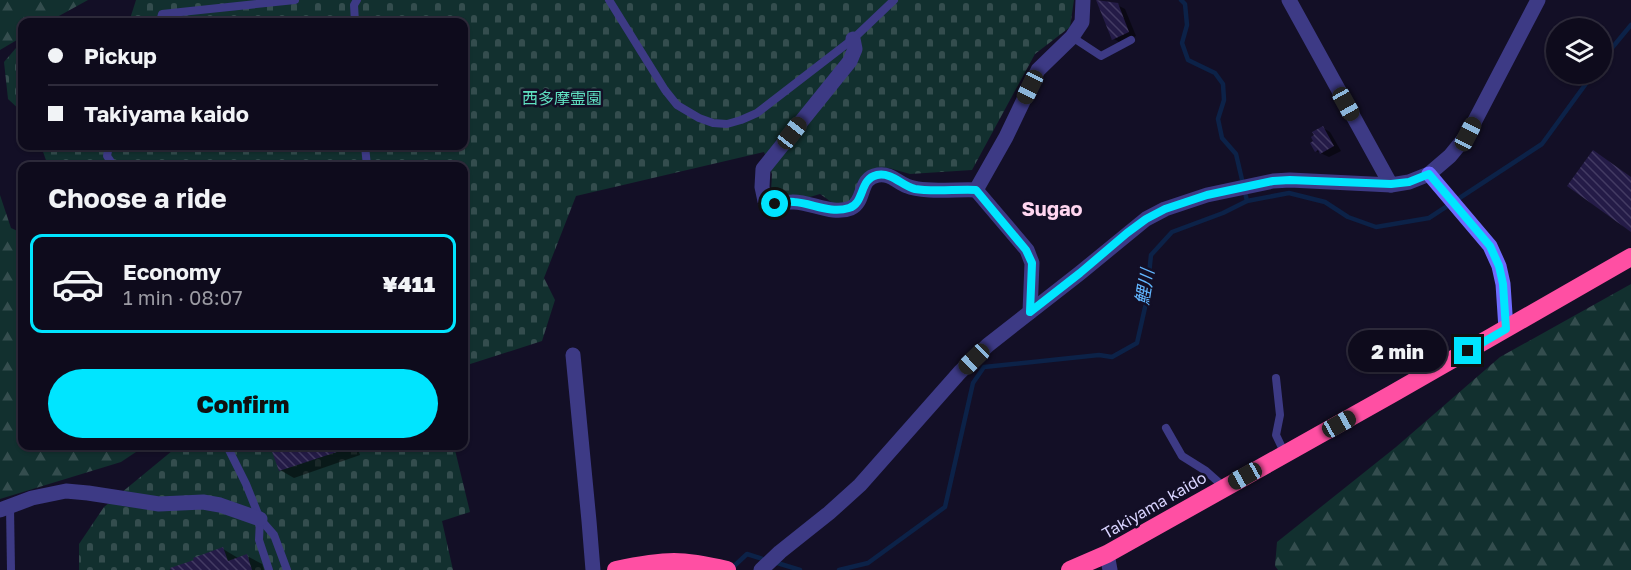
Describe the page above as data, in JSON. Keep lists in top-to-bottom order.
{
  "streets": {
    "highway": ["Takiyama kaido"]
  },
  "districts": ["Sugao"],
  "water": ["鯉川"],
  "parks": ["西多摩霊園"],
  "page": {
    "banner": ["Pickup", "Takiyama kaido"],
    "heading": "Choose a ride",
    "list": [
      {
        "name": "Economy",
        "note": "1 min · 08:07",
        "value": "¥411"
      }
    ],
    "bubble": "2 min",
    "buttons": "Confirm"
  }
}
